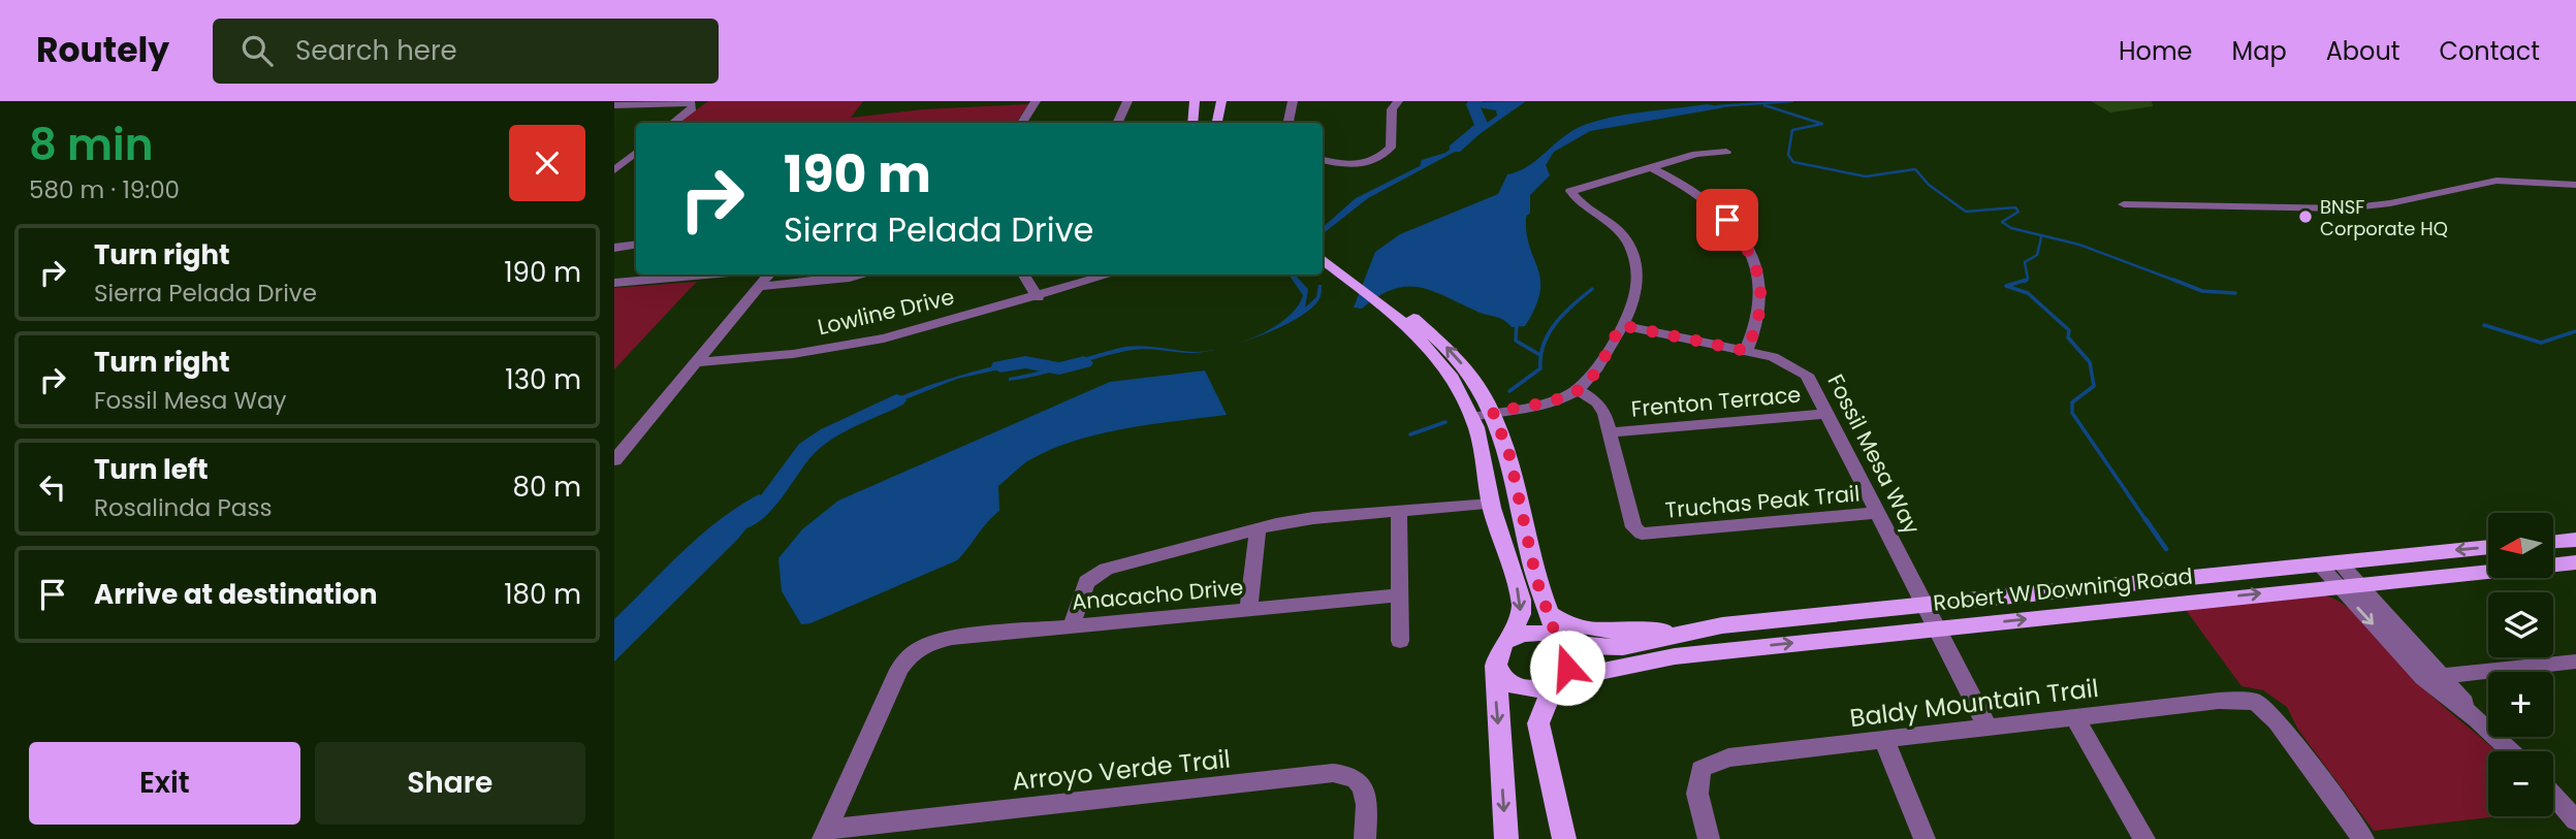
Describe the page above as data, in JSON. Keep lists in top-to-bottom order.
{
  "streets": {
    "main road": ["Robert W Downing Road"],
    "street": [
      "Lowline Drive",
      "Frenton Terrace",
      "Fossil Mesa Way",
      "Truchas Peak Trail",
      "Anacacho Drive",
      "Baldy Mountain Trail",
      "Arroyo Verde Trail"
    ]
  },
  "crossings": [
    ["Frenton Terrace", "Fossil Mesa Way"],
    ["Frenton Terrace", "Truchas Peak Trail"],
    ["Fossil Mesa Way", "Truchas Peak Trail"],
    ["Fossil Mesa Way", "Robert W Downing Road"],
    ["Fossil Mesa Way", "Baldy Mountain Trail"],
    ["Anacacho Drive", "Arroyo Verde Trail"]
  ],
  "places": ["BNSF Corporate HQ"],
  "north": "left",
  "page": {
    "header": "Routely",
    "search": "Search here",
    "nav": [
      "Home",
      "Map",
      "About",
      "Contact"
    ],
    "heading": ["8 min", "580 m · 19:00"],
    "turn": ["190 m", "Sierra Pelada Drive"],
    "list": [
      {
        "name": "Turn right",
        "note": "Sierra Pelada Drive",
        "value": "190 m"
      },
      {
        "name": "Turn right",
        "note": "Fossil Mesa Way",
        "value": "130 m"
      },
      {
        "name": "Turn left",
        "note": "Rosalinda Pass",
        "value": "80 m"
      },
      {
        "name": "Arrive at destination",
        "value": "180 m"
      }
    ],
    "map_buttons": ["+", "−"],
    "buttons": ["Exit", "Share"]
  }
}
